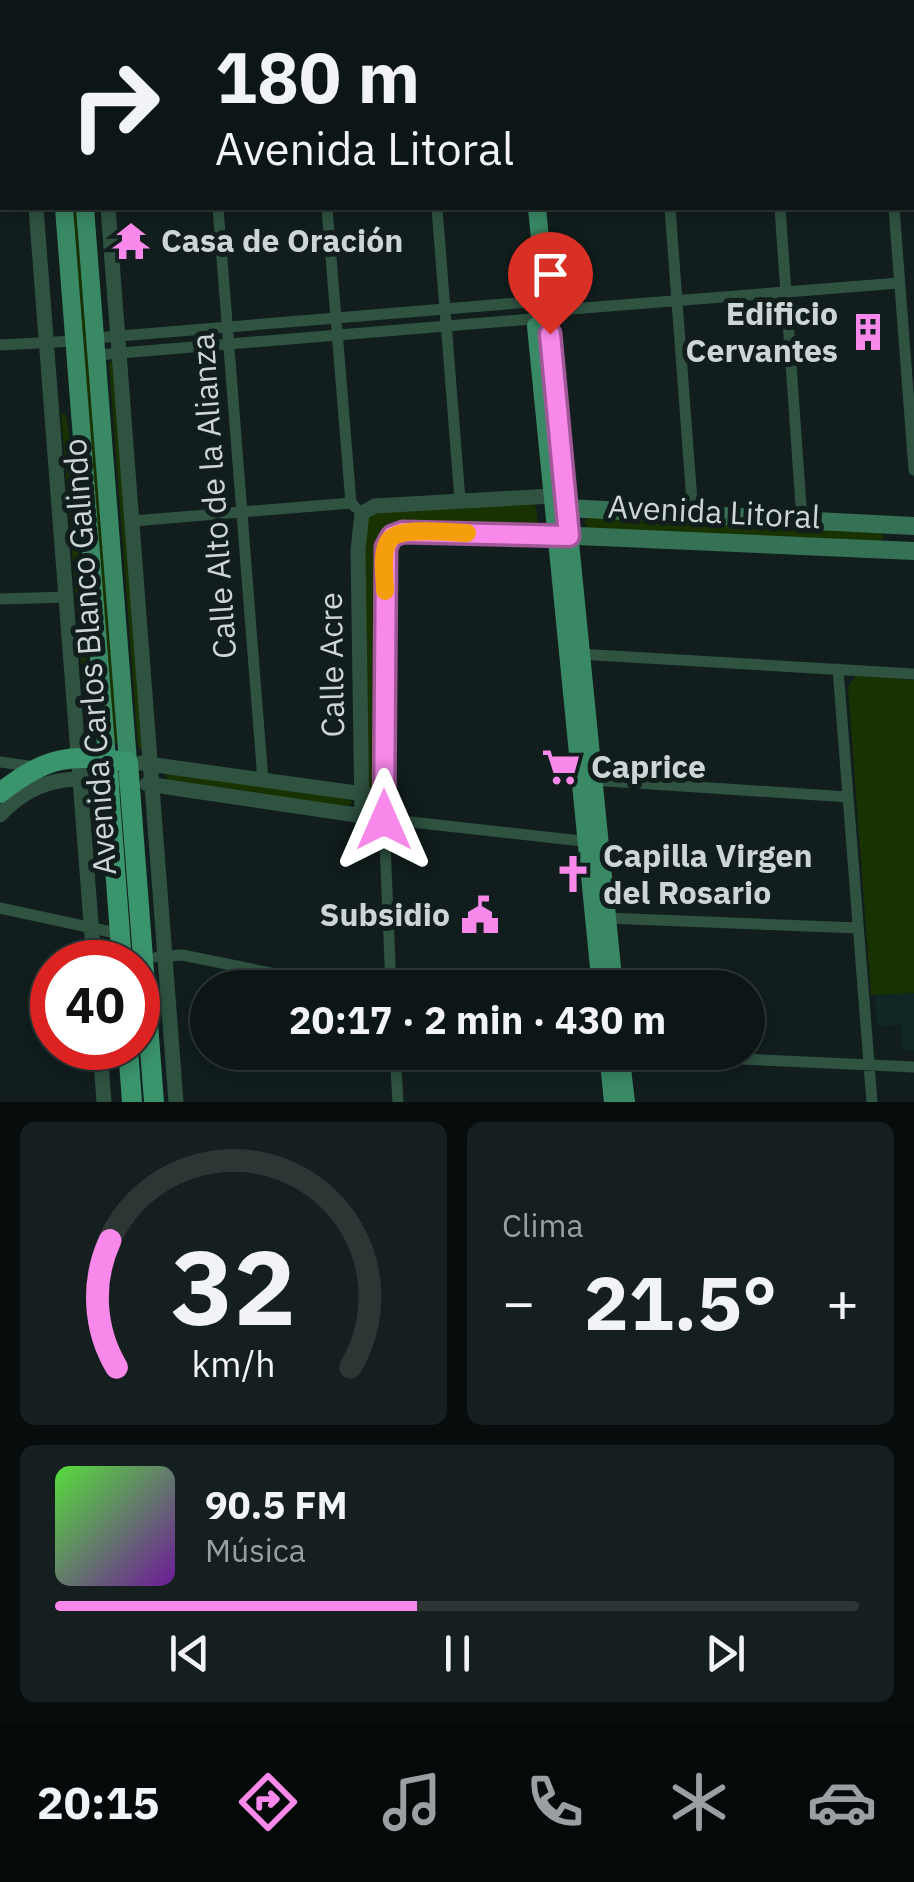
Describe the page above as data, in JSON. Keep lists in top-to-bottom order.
{
  "streets": {
    "highway": ["Avenida Carlos Blanco Galindo"],
    "main road": ["Avenida Litoral"],
    "street": ["Calle Alto de la Alianza", "Calle Acre"]
  },
  "crossings": [
    ["Calle Alto de la Alianza", "Avenida Litoral"],
    ["Avenida Litoral", "Avenida Carlos Blanco Galindo"],
    ["Avenida Litoral", "Calle Acre"]
  ],
  "places": {
    "temple": ["Casa de Oración"],
    "building": ["Edificio Cervantes"],
    "supermarket": ["Caprice"],
    "church": ["Capilla Virgen del Rosario"],
    "public building": ["Subsidio"]
  },
  "page": {
    "turn": ["180 m", "Avenida Litoral"],
    "limit": "40",
    "trip": "20:17 · 2 min · 430 m",
    "tile": "Clima",
    "heat": ["−", "21.5°", "+"],
    "song": ["90.5 FM", "Música"],
    "tabs": "20:15",
    "gauge": ["32", "km/h"]
  }
}
